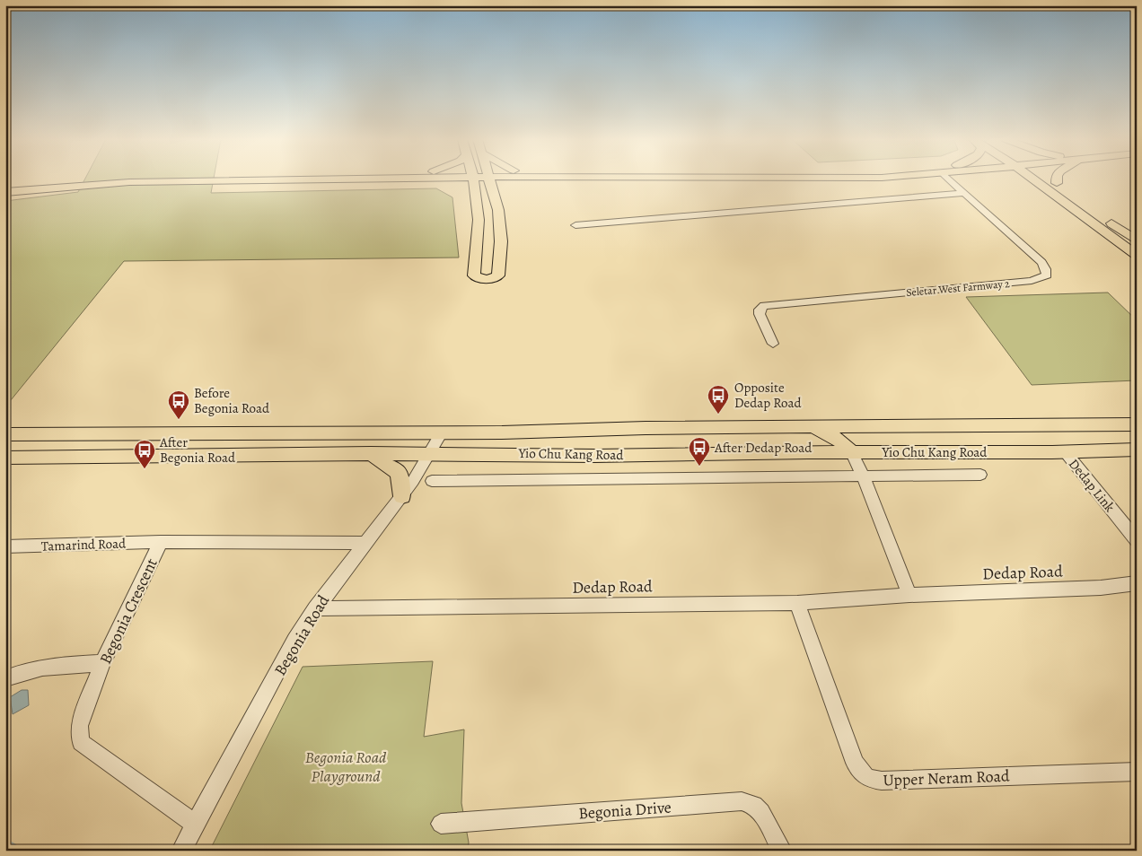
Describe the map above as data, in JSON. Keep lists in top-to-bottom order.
{
  "streets": {
    "main road": ["Yio Chu Kang Road"],
    "street": [
      "Seletar West Farmway 2",
      "Dedap Link",
      "Tamarind Road",
      "Dedap Road",
      "Begonia Crescent",
      "Begonia Road",
      "Upper Neram Road",
      "Begonia Drive"
    ]
  },
  "crossings": [
    ["Yio Chu Kang Road", "Dedap Link"],
    ["Yio Chu Kang Road", "Begonia Road"],
    ["Tamarind Road", "Begonia Crescent"],
    ["Dedap Road", "Begonia Road"],
    ["Dedap Road", "Upper Neram Road"],
    ["Begonia Crescent", "Begonia Road"]
  ],
  "parks": ["Begonia Road Playground"],
  "places": {
    "bus stop": [
      "Opposite Dedap Road",
      "Before Begonia Road",
      "After Dedap Road",
      "After Begonia Road"
    ]
  }
}
